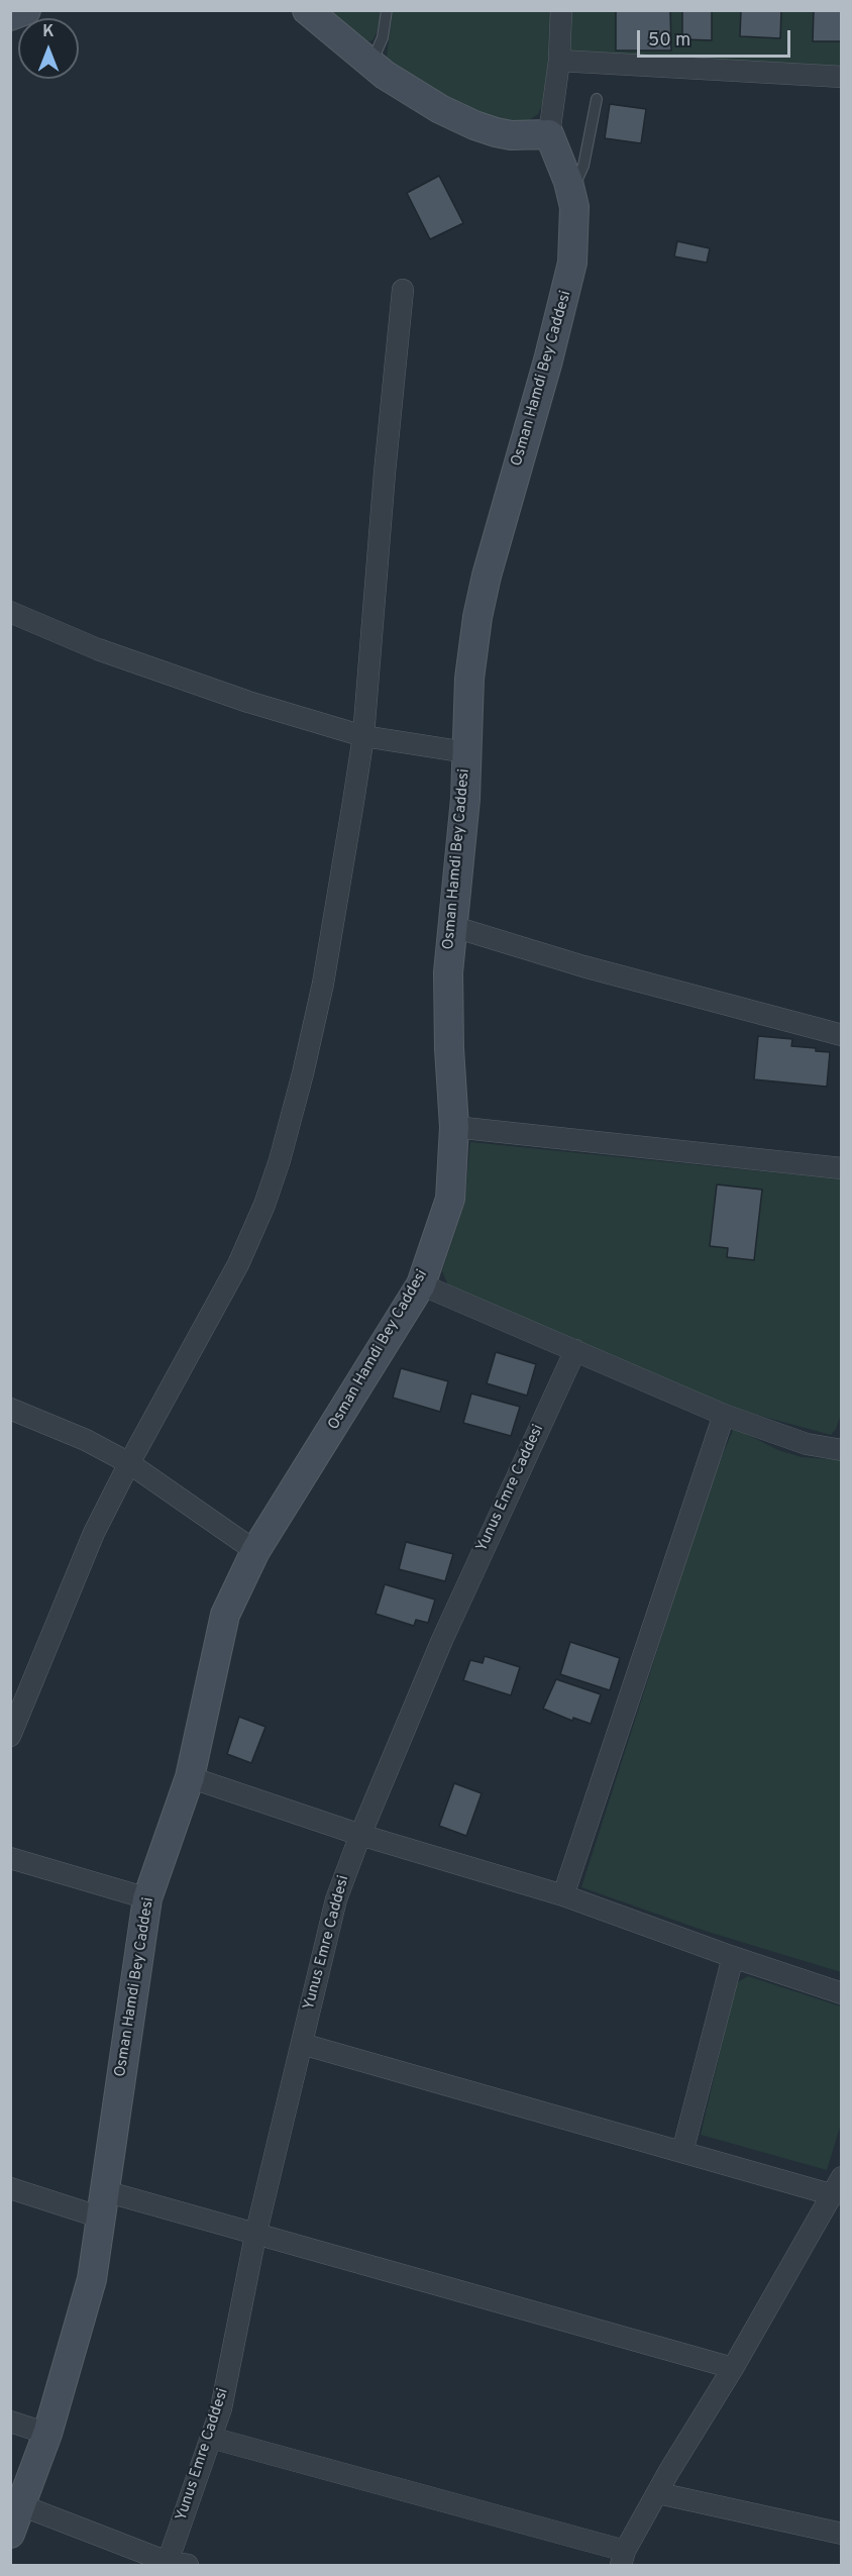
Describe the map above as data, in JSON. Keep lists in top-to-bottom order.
{
  "streets": {
    "street": ["Osman Hamdi Bey Caddesi", "Yunus Emre Caddesi"]
  },
  "scale_bar": "50 m",
  "north": "top"
}
